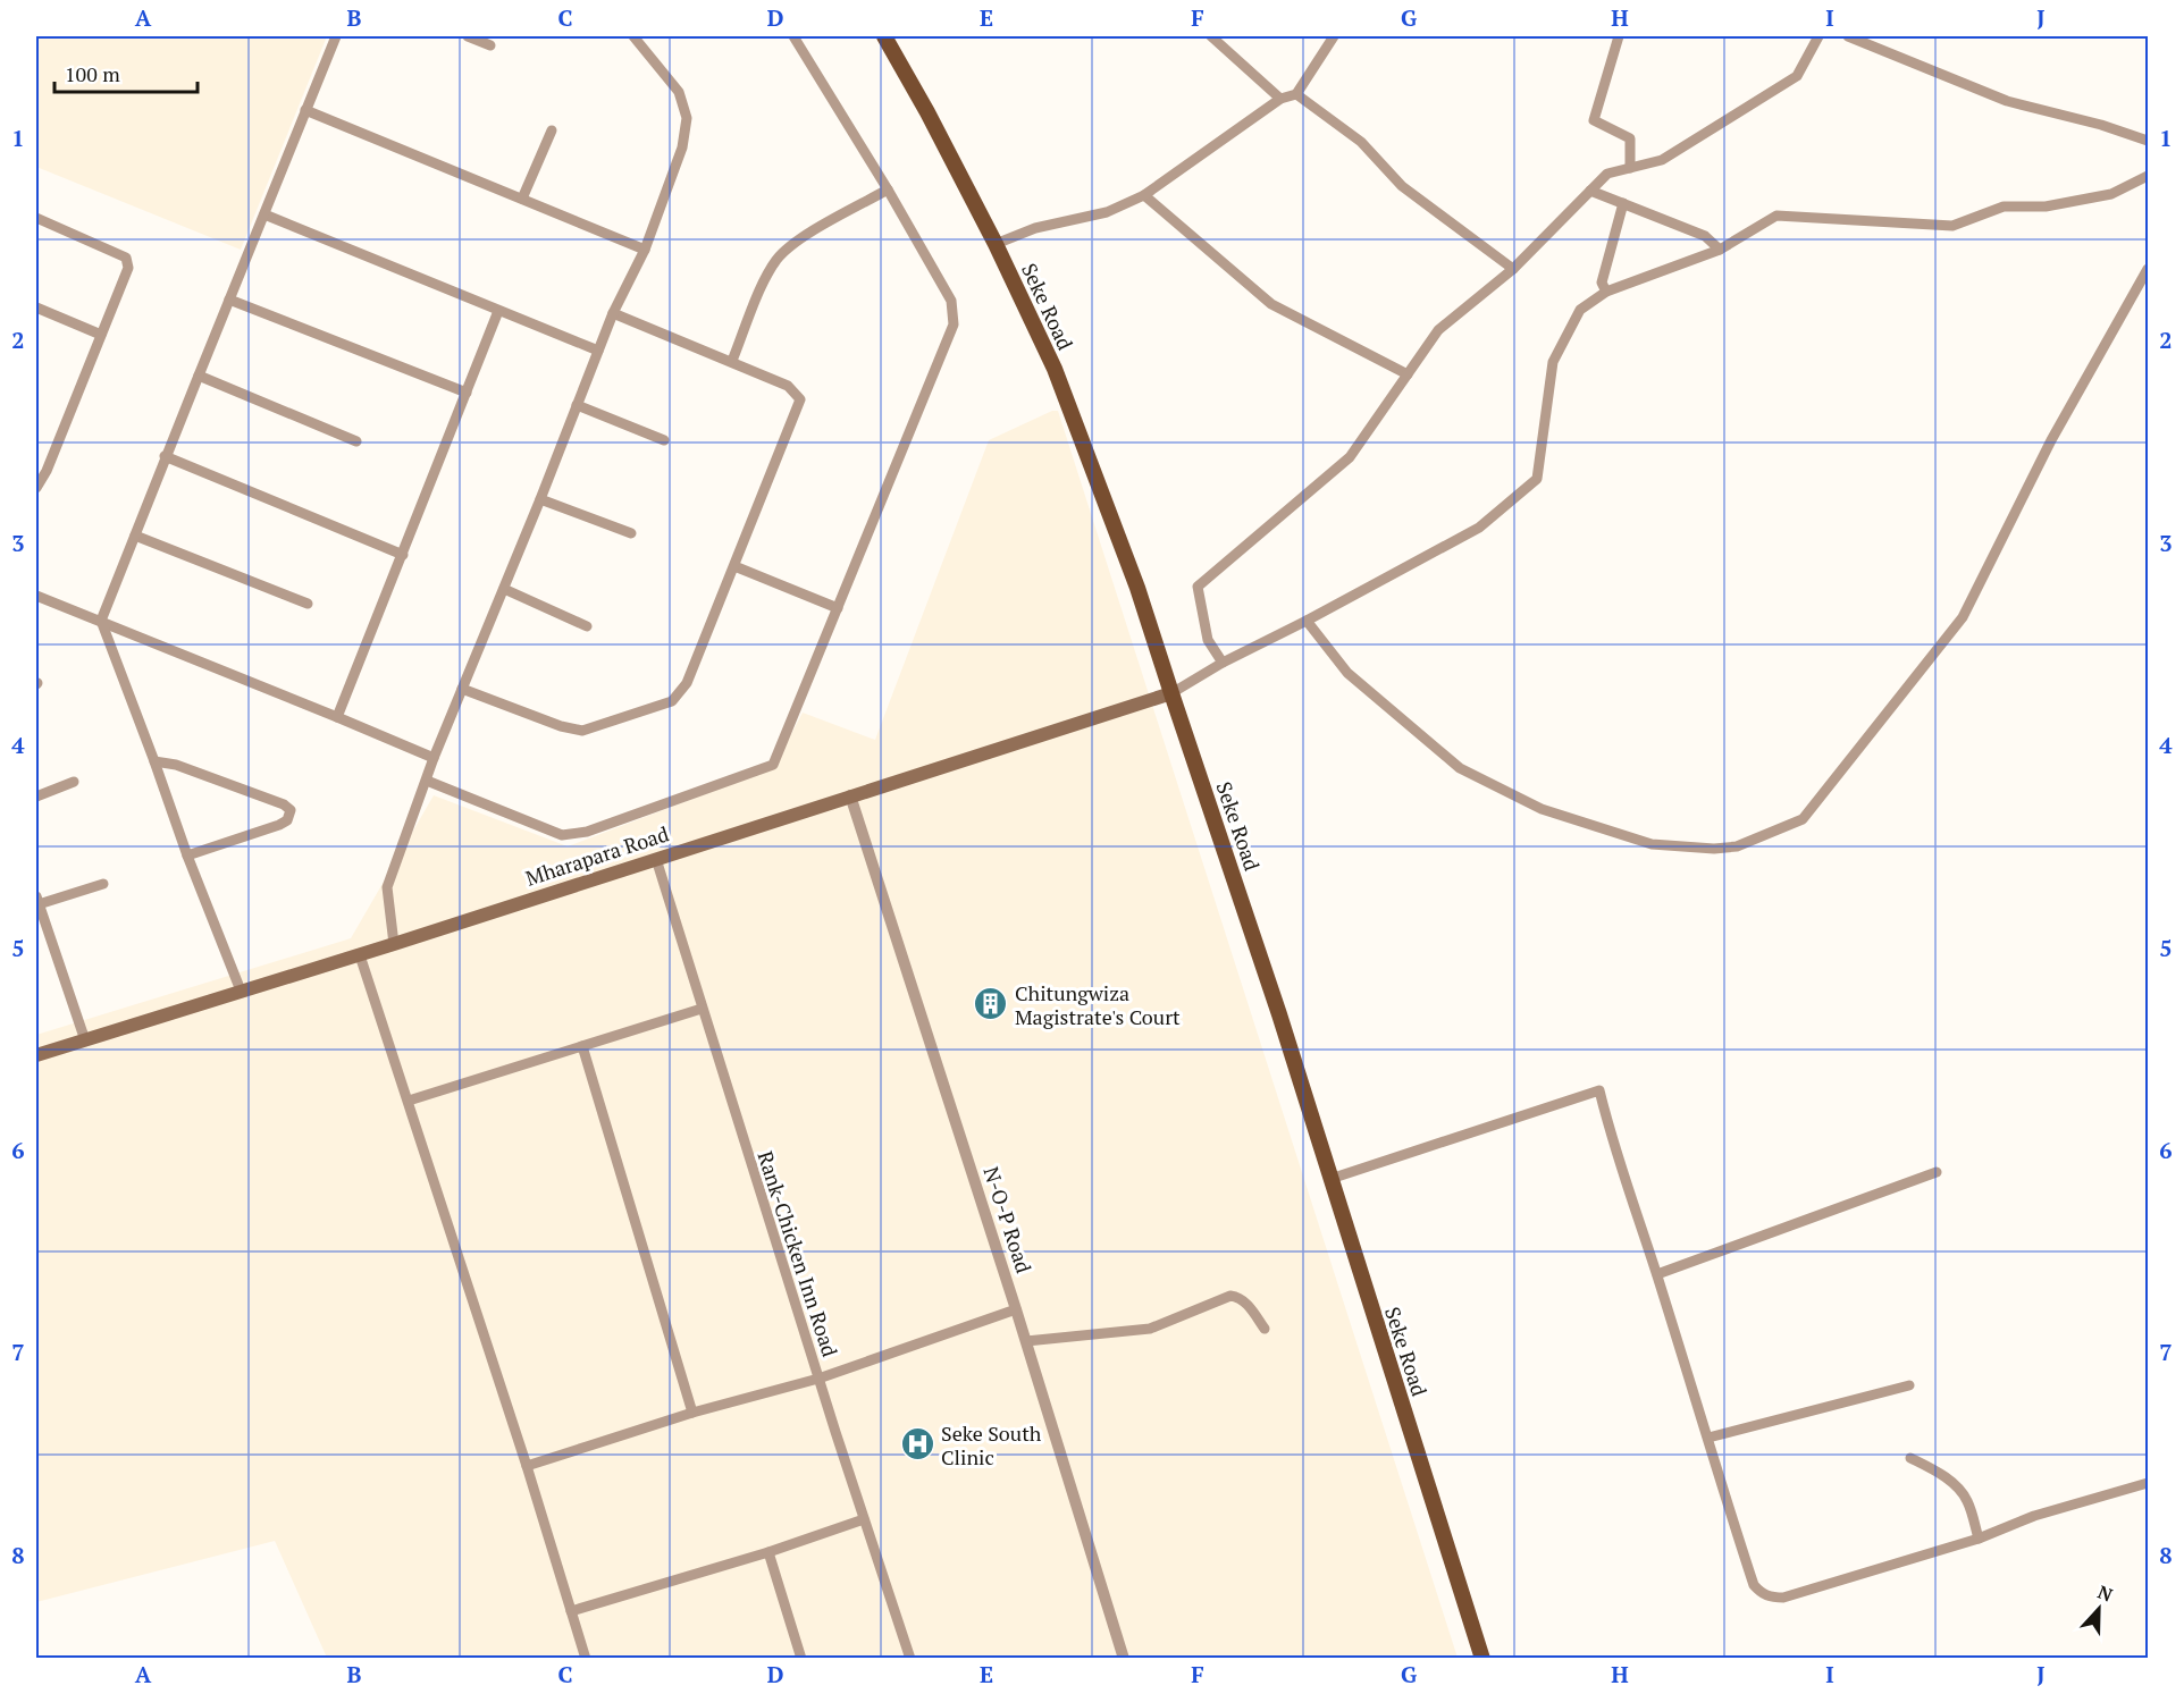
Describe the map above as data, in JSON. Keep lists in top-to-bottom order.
{
  "streets": {
    "main road": ["Seke Road", "Mharapara Road"],
    "street": ["N-O-P Road", "Rank-Chicken Inn Road"]
  },
  "crossings": [
    ["Seke Road", "Mharapara Road"],
    ["Mharapara Road", "N-O-P Road"],
    ["Mharapara Road", "Rank-Chicken Inn Road"]
  ],
  "places": {
    "building": ["Chitungwiza Magistrate's Court"],
    "hospital": ["Seke South Clinic"]
  },
  "scale_bar": "100 m",
  "north": "top",
  "grid": {
    "columns": [
      "A",
      "B",
      "C",
      "D",
      "E",
      "F",
      "G",
      "H",
      "I",
      "J"
    ],
    "rows": [
      "1",
      "2",
      "3",
      "4",
      "5",
      "6",
      "7",
      "8"
    ]
  }
}
